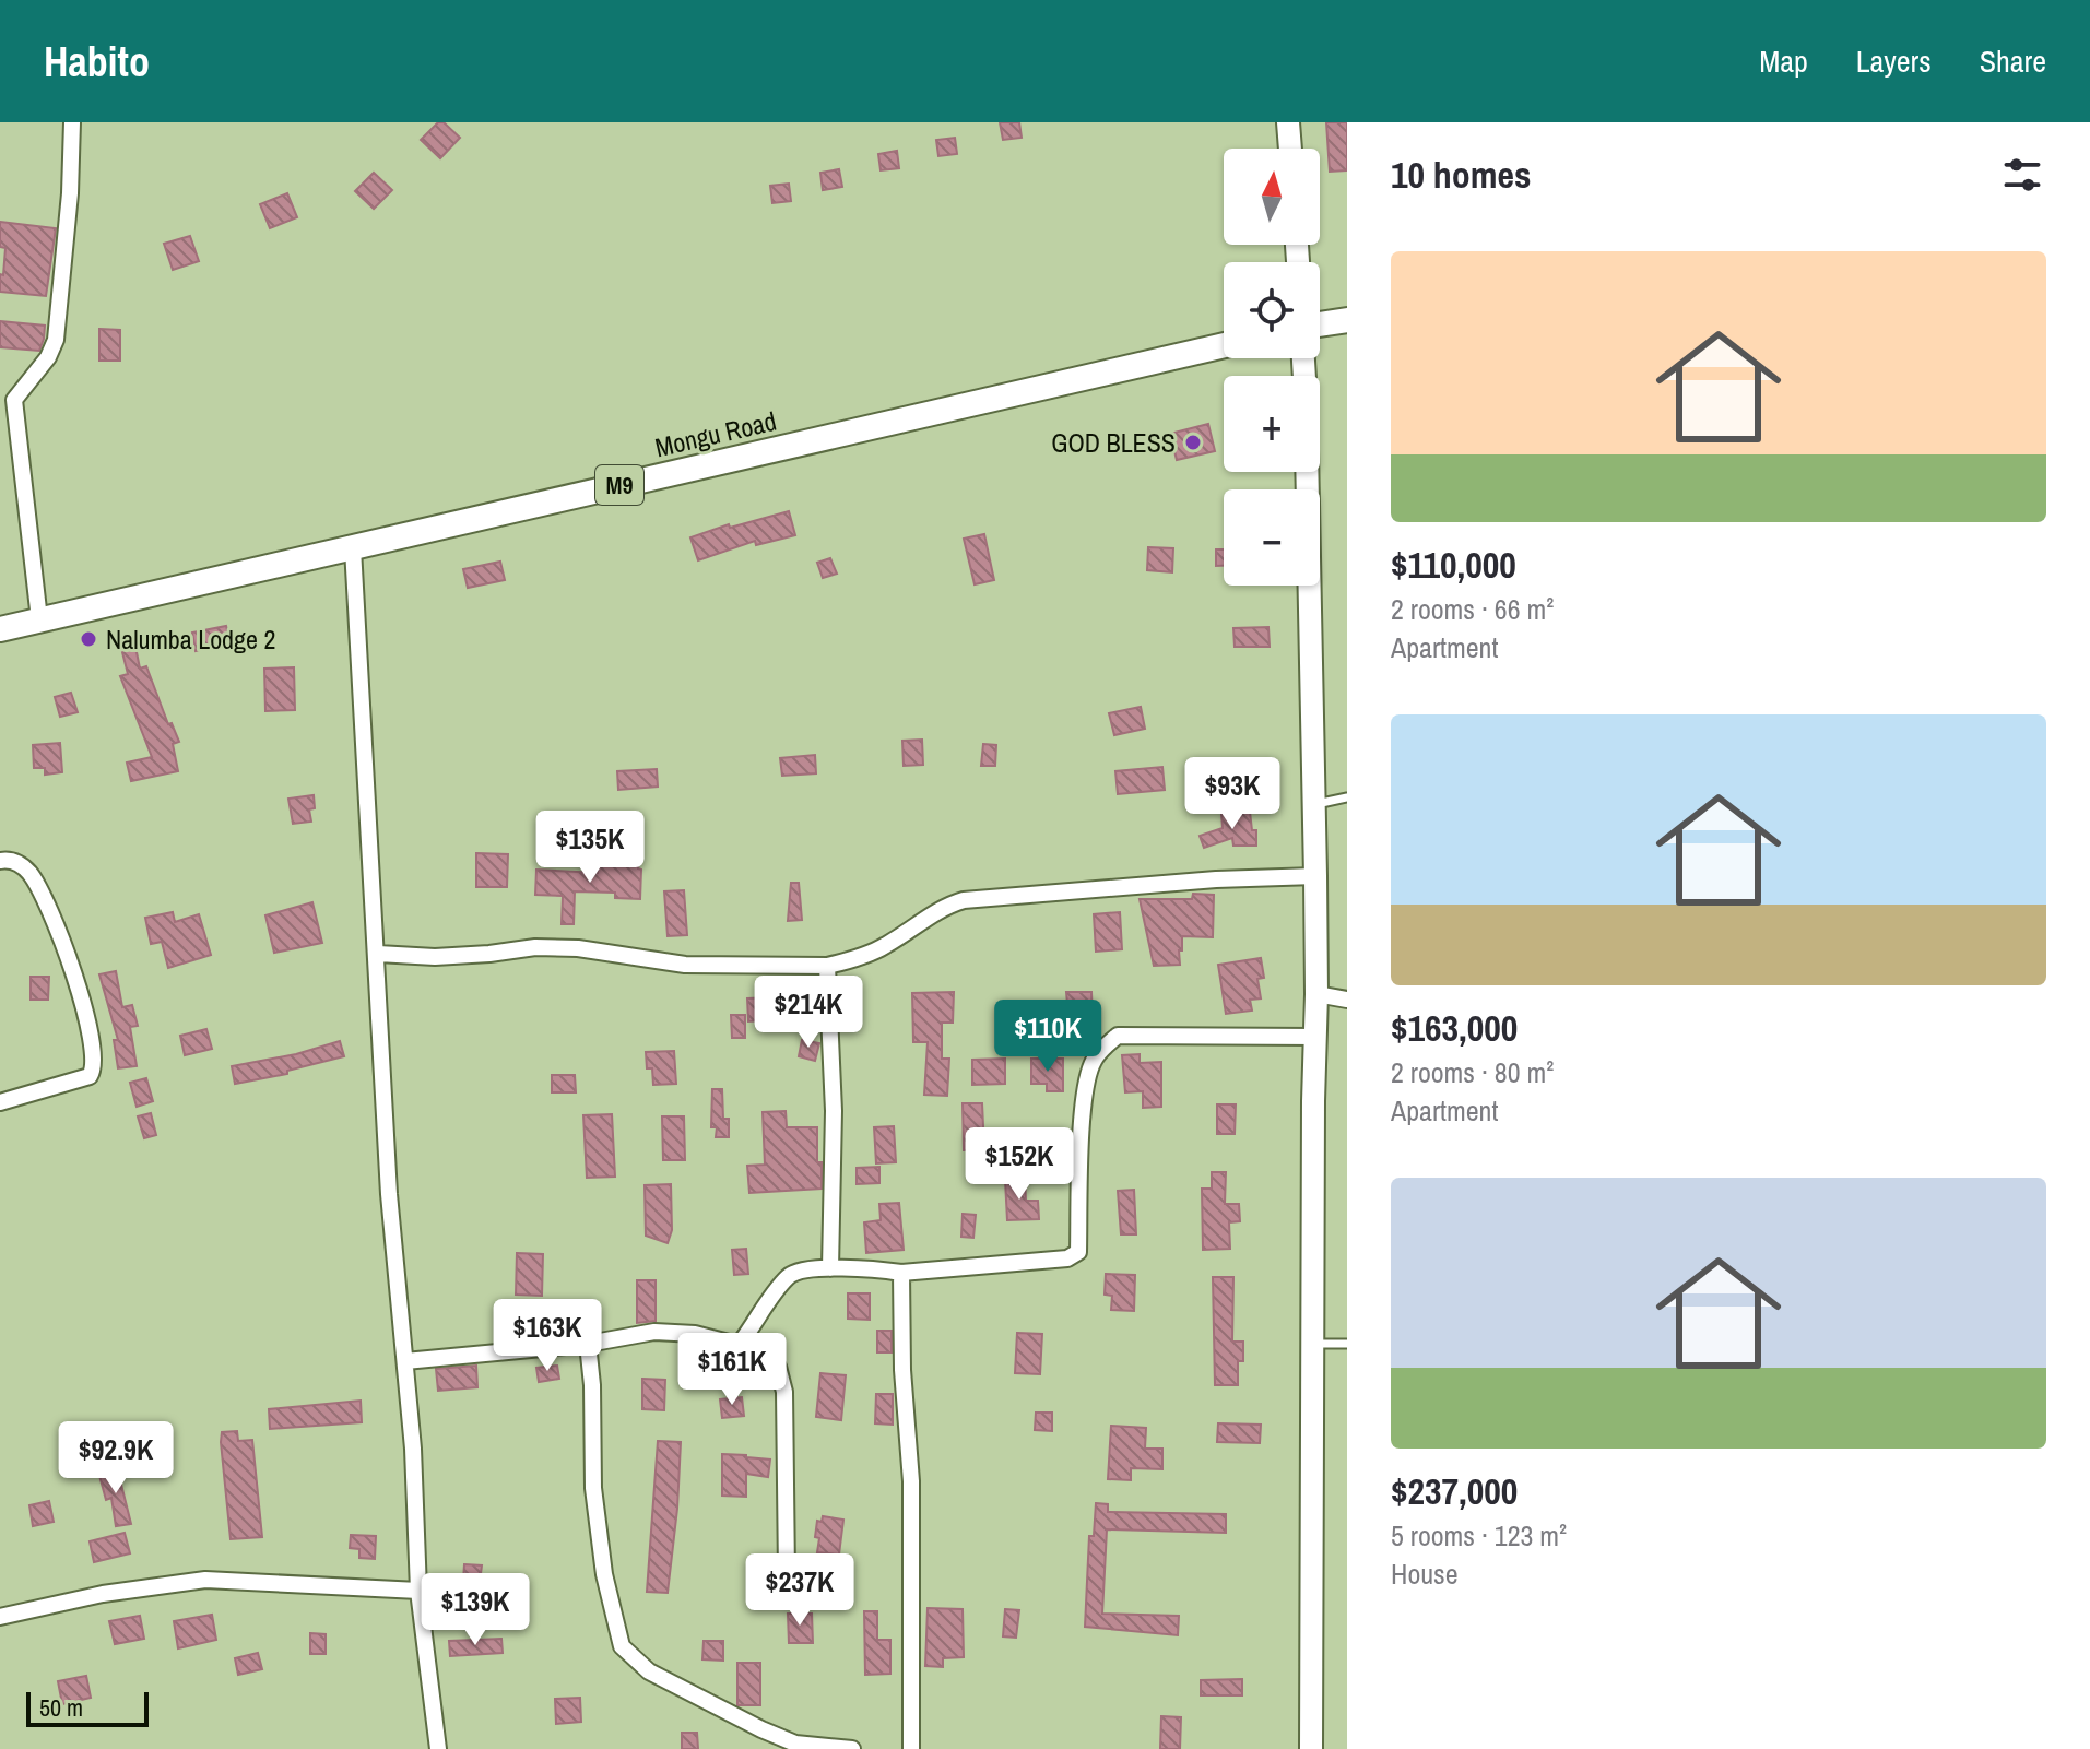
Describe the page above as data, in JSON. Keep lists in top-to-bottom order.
{
  "streets": {
    "main road": ["Mongu Road", "M9"]
  },
  "places": ["GOD BLESS", "Nalumba Lodge 2"],
  "scale_bar": "50 m",
  "north": "top",
  "page": {
    "header": "Habito",
    "nav": ["Map", "Layers", "Share"],
    "heading": "10 homes",
    "map_buttons": ["+", "−"],
    "list": [
      {
        "name": "$110,000",
        "note": "2 rooms · 66 m² · Apartment"
      },
      {
        "name": "$163,000",
        "note": "2 rooms · 80 m² · Apartment"
      },
      {
        "name": "$237,000",
        "note": "5 rooms · 123 m² · House"
      }
    ],
    "price": [
      "$93K",
      "$135K",
      "$214K",
      "$110K",
      "$152K",
      "$163K",
      "$161K",
      "$92.9K",
      "$237K",
      "$139K"
    ],
    "scale": "50 m"
  }
}
